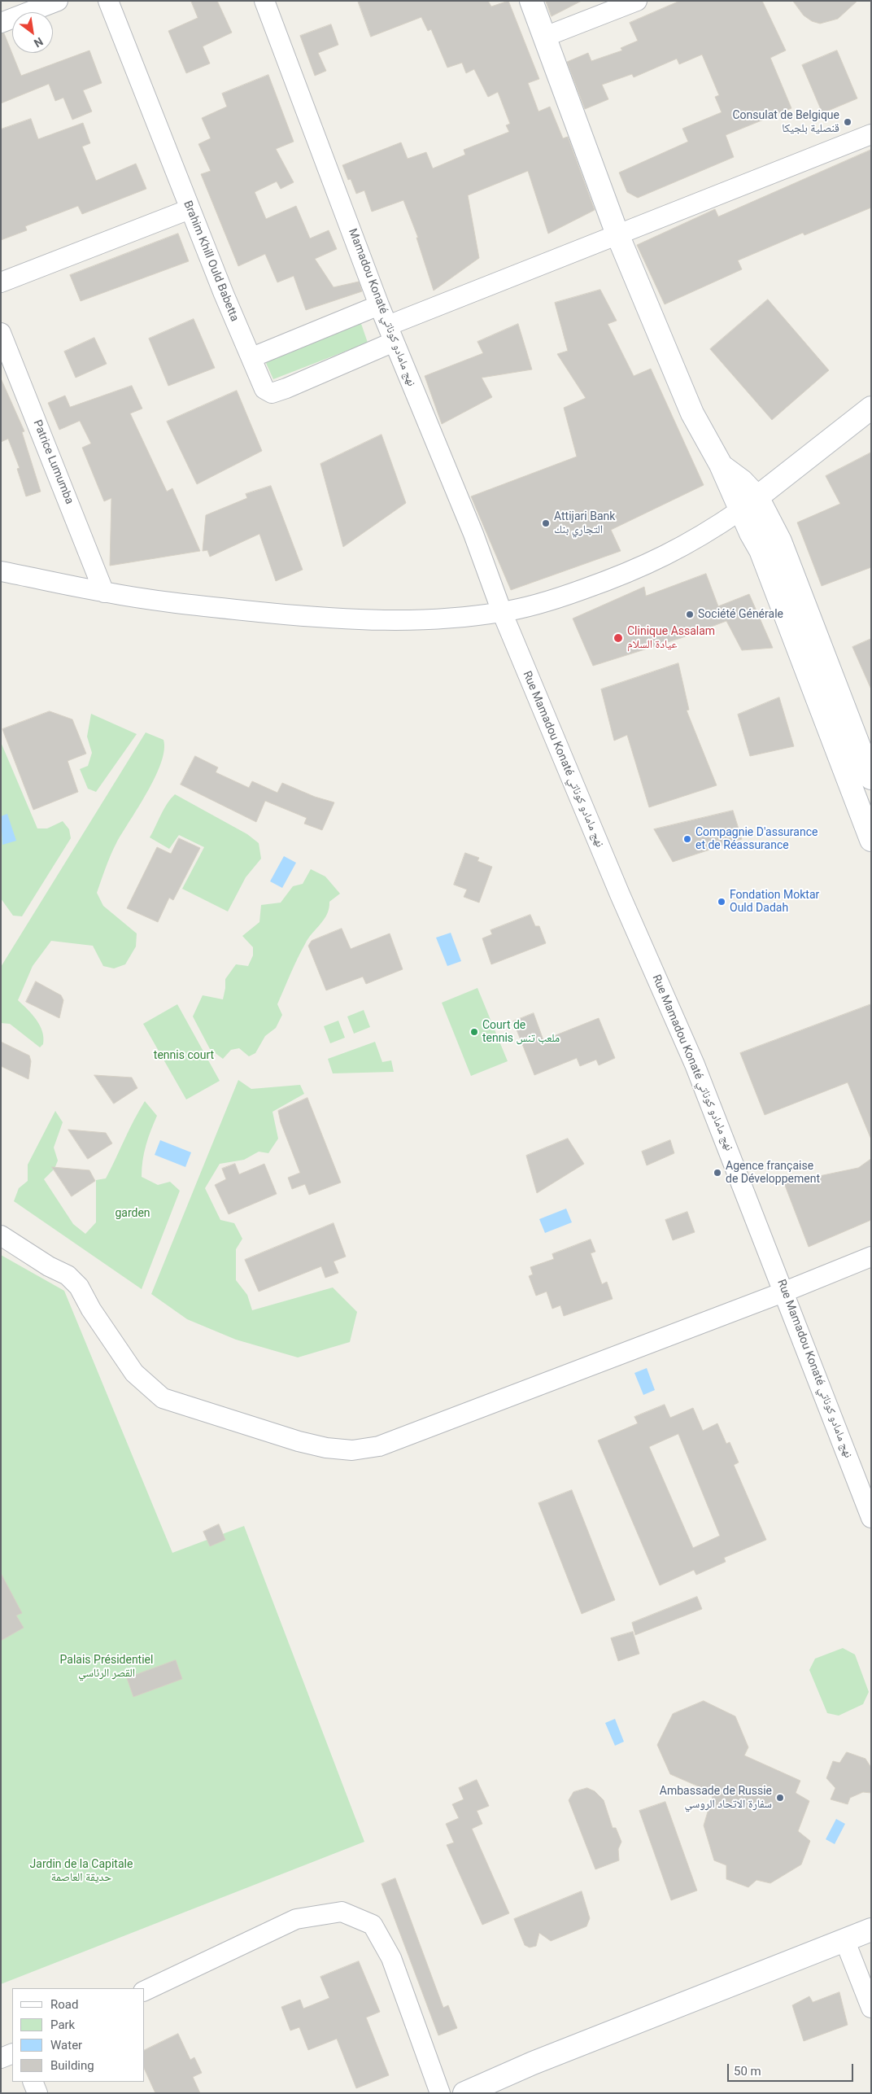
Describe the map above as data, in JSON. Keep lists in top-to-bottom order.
{
  "streets": {
    "street": [
      "Brahim Khill Ould Babetta",
      "Mamadou Konaté نهج مامادو كوناتي",
      "Patrice Lumumba",
      "Rue Mamadou Konaté نهج مامادو كوناتي"
    ]
  },
  "crossings": [
    ["Brahim Khill Ould Babetta", "Mamadou Konaté نهج مامادو كوناتي"],
    ["Mamadou Konaté نهج مامادو كوناتي", "Rue Mamadou Konaté نهج مامادو كوناتي"]
  ],
  "parks": [
    "tennis court",
    "garden",
    "Palais Présidentiel القصر الرئاسي",
    "Jardin de la Capitale حديقة العاصمة"
  ],
  "places": [
    "Consulat de Belgique قنصلية بلجيكا",
    "Attijari Bank التجاري بنك",
    "Société Générale",
    "Clinique Assalam عيادة السلام",
    "Compagnie D'assurance et de Réassurance",
    "Fondation Moktar Ould Dadah",
    "Court de tennis ملعب تنس",
    "Agence française de Développement",
    "Ambassade de Russie سفارة الاتحاد الروسي"
  ],
  "legend": [
    "Road",
    "Park",
    "Water",
    "Building"
  ],
  "scale_bar": "50 m",
  "north": "bottom right"
}
